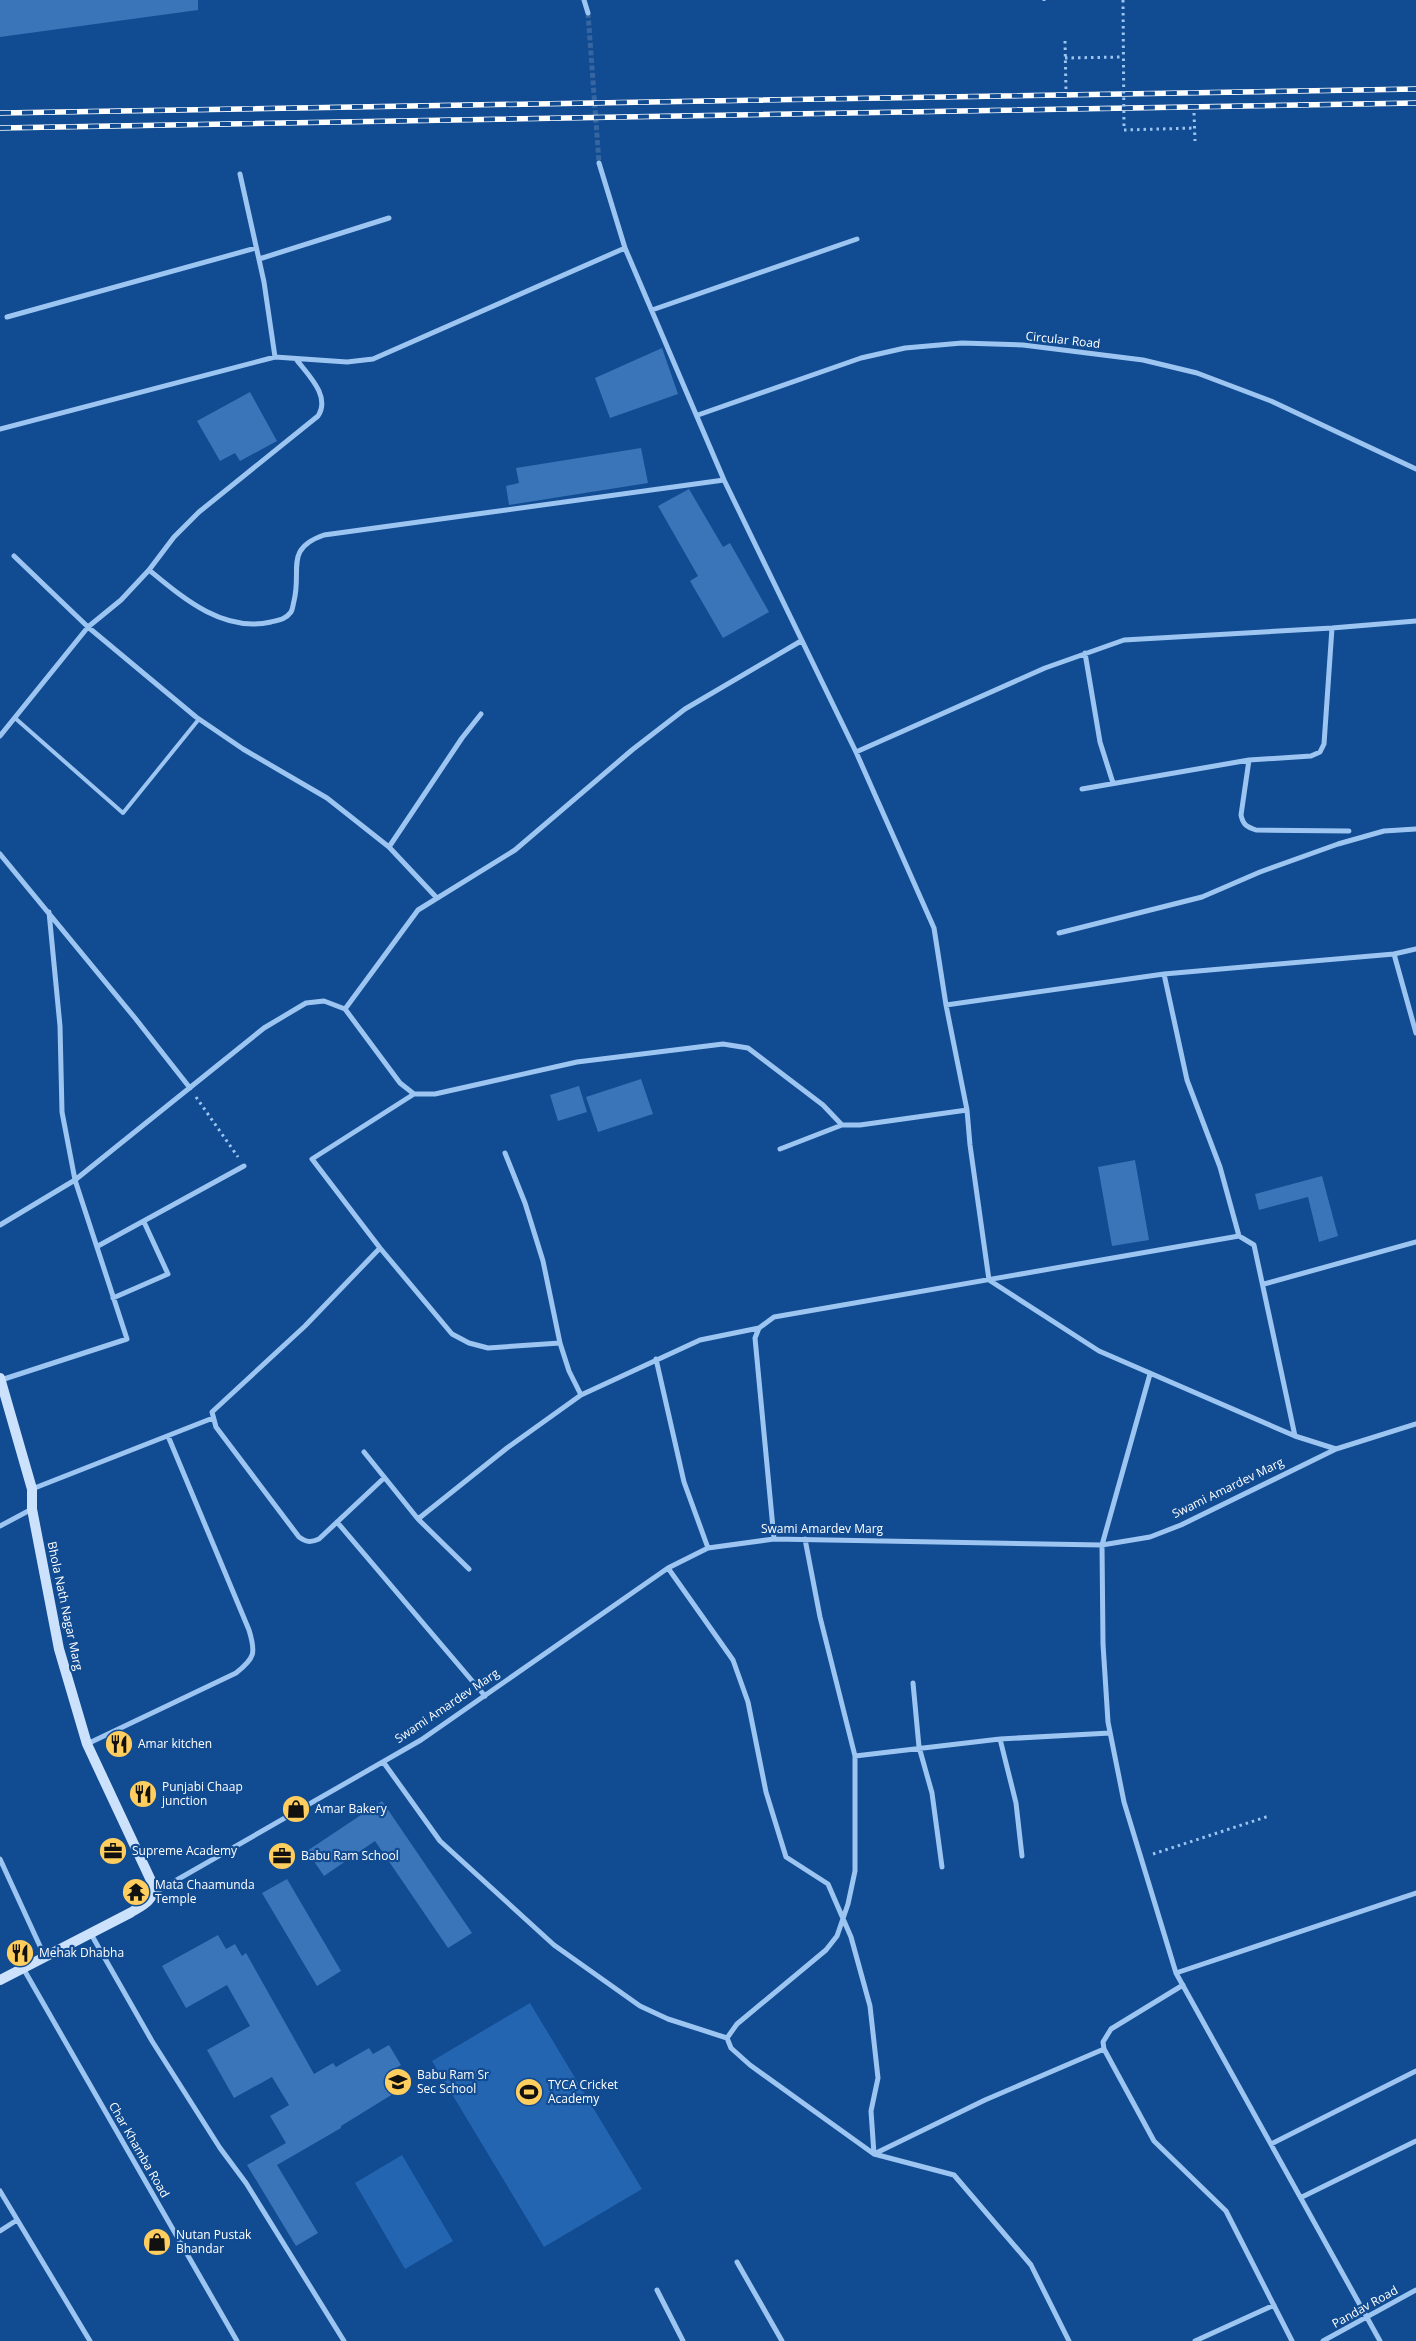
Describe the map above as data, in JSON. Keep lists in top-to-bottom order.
{
  "streets": {
    "street": [
      "Circular Road",
      "Swami Amardev Marg",
      "Bhola Nath Nagar Marg",
      "Char Khamba Road",
      "Pandav Road"
    ]
  },
  "crossings": [
    ["Swami Amardev Marg", "Bhola Nath Nagar Marg"],
    ["Swami Amardev Marg", "Char Khamba Road"]
  ],
  "places": {
    "restaurant": ["Amar kitchen", "Punjabi Chaap junction", "Mehak Dhabha"],
    "shop": ["Amar Bakery", "Nutan Pustak Bhandar"],
    "office": ["Supreme Academy", "Babu Ram School"],
    "temple": ["Mata Chaamunda Temple"],
    "school or university": ["Babu Ram Sr Sec School"],
    "sports": ["TYCA Cricket Academy"]
  }
}
